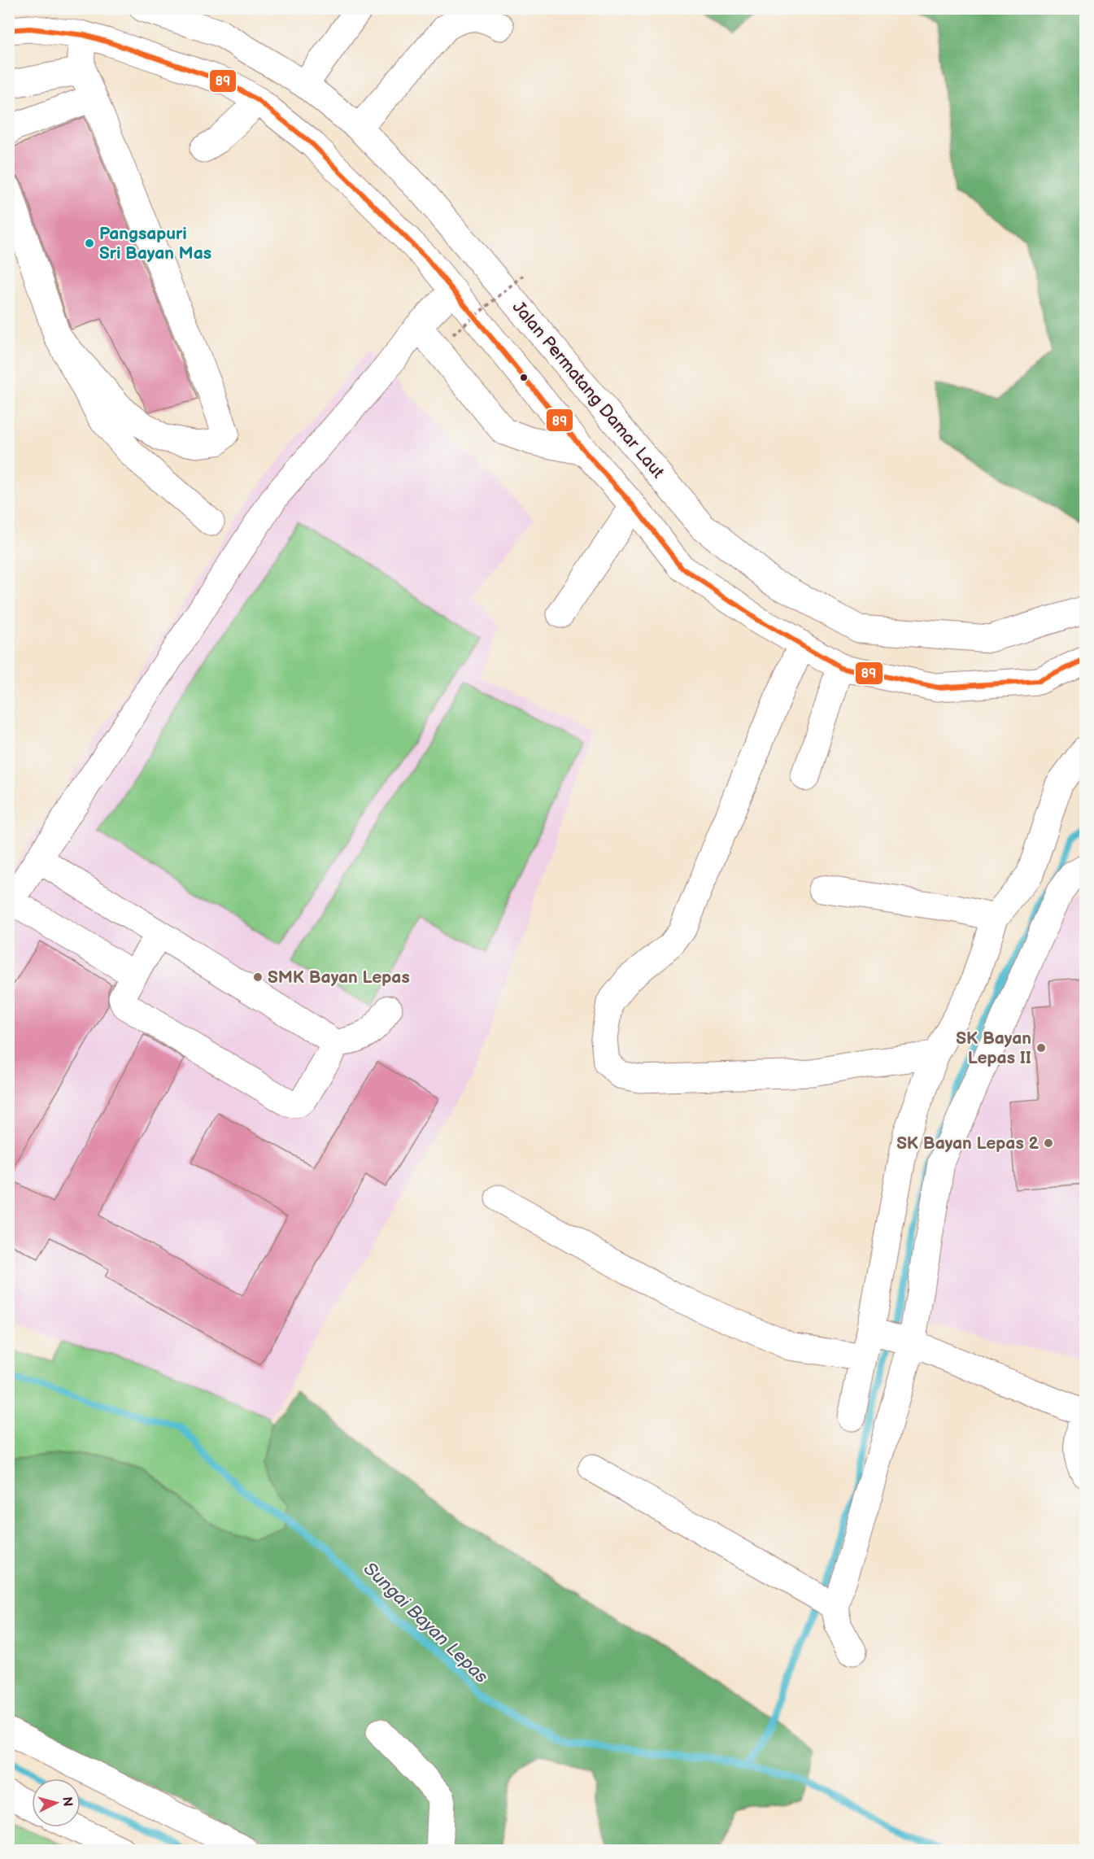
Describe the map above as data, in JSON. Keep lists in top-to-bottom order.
{
  "streets": {
    "main road": ["Jalan Permatang Damar Laut"]
  },
  "water": ["Sungai Bayan Lepas"],
  "places": [
    "Pangsapuri Sri Bayan Mas",
    "SMK Bayan Lepas",
    "SK Bayan Lepas II",
    "SK Bayan Lepas 2"
  ],
  "lines": ["transit line 89"],
  "north": "right"
}
